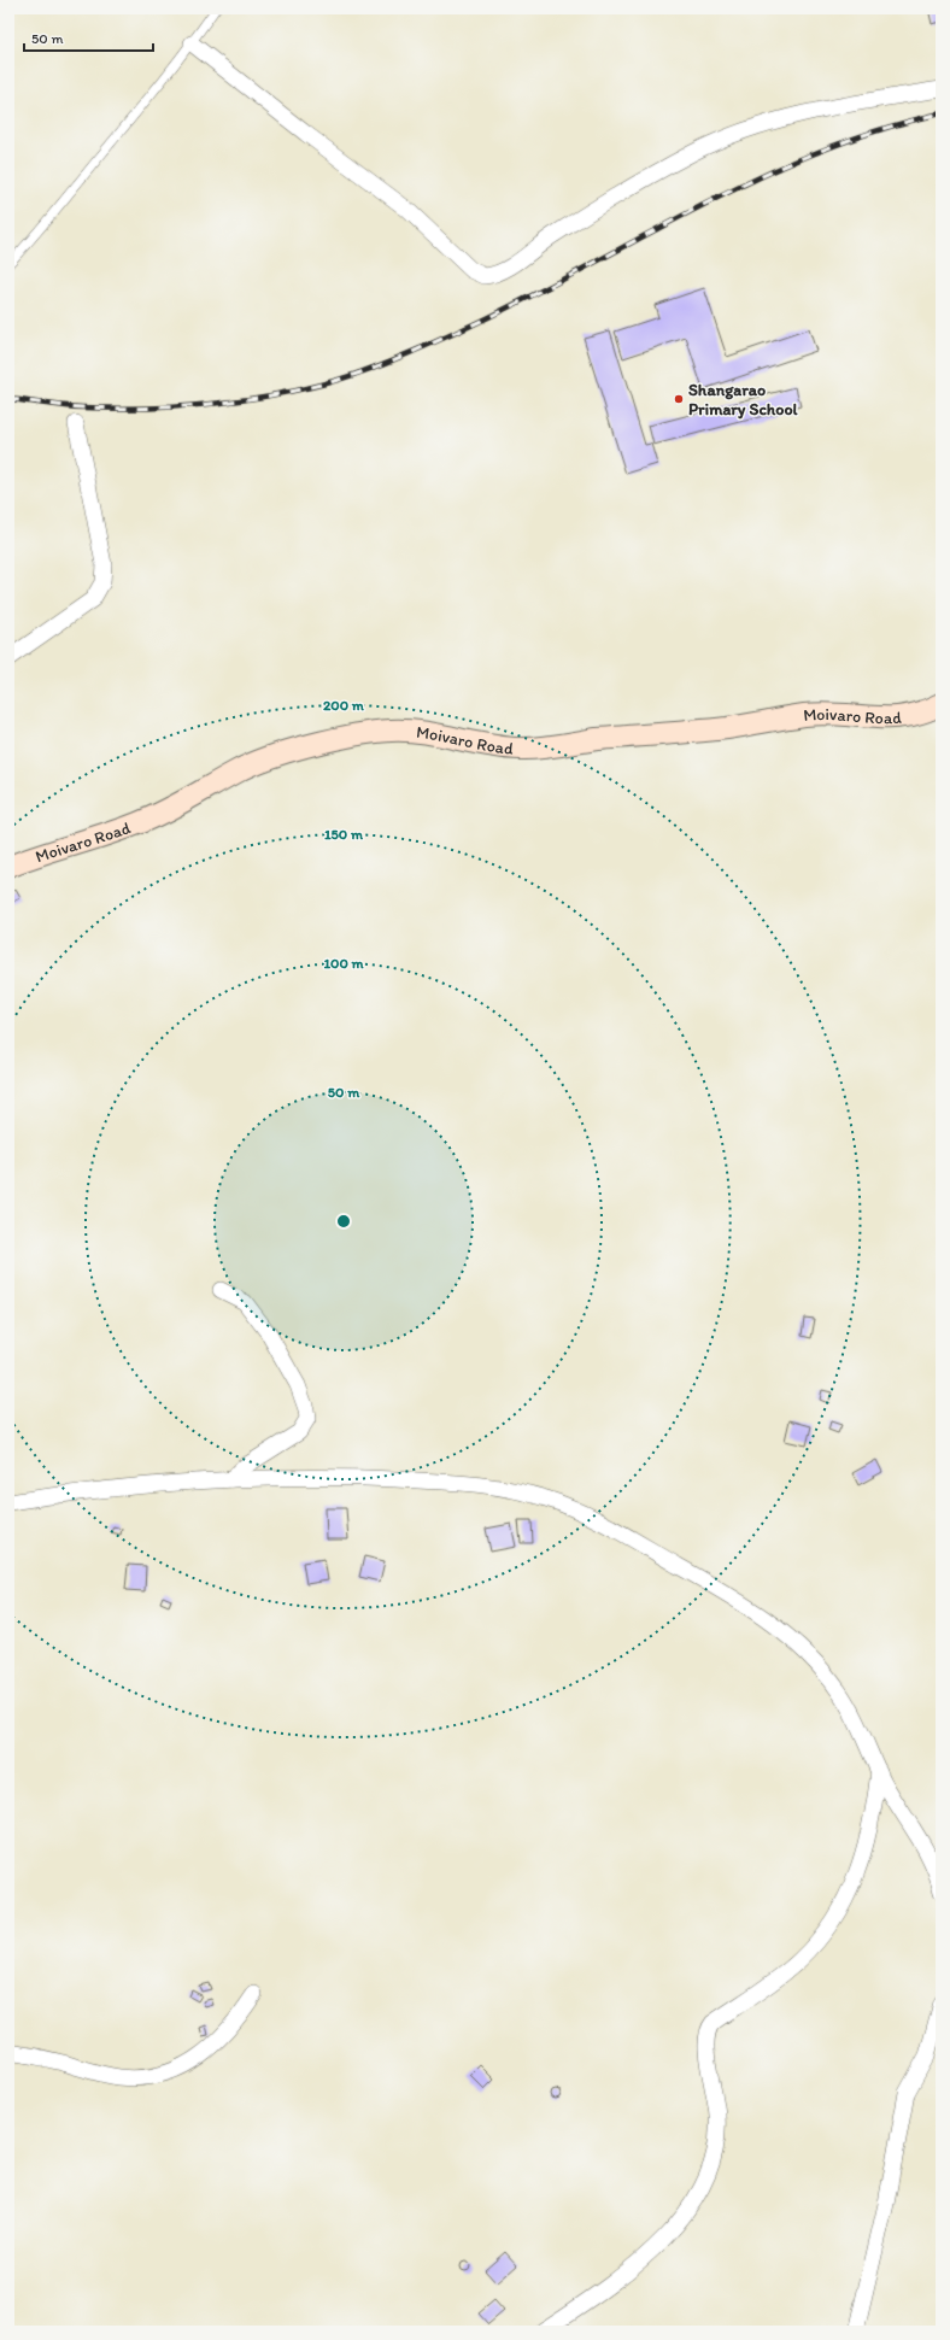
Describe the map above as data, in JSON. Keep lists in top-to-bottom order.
{
  "streets": {
    "street": ["Moivaro Road"]
  },
  "places": ["Shangarao Primary School"],
  "scale_bar": "50 m",
  "rings": [
    "200 m",
    "150 m",
    "100 m",
    "50 m"
  ]
}
